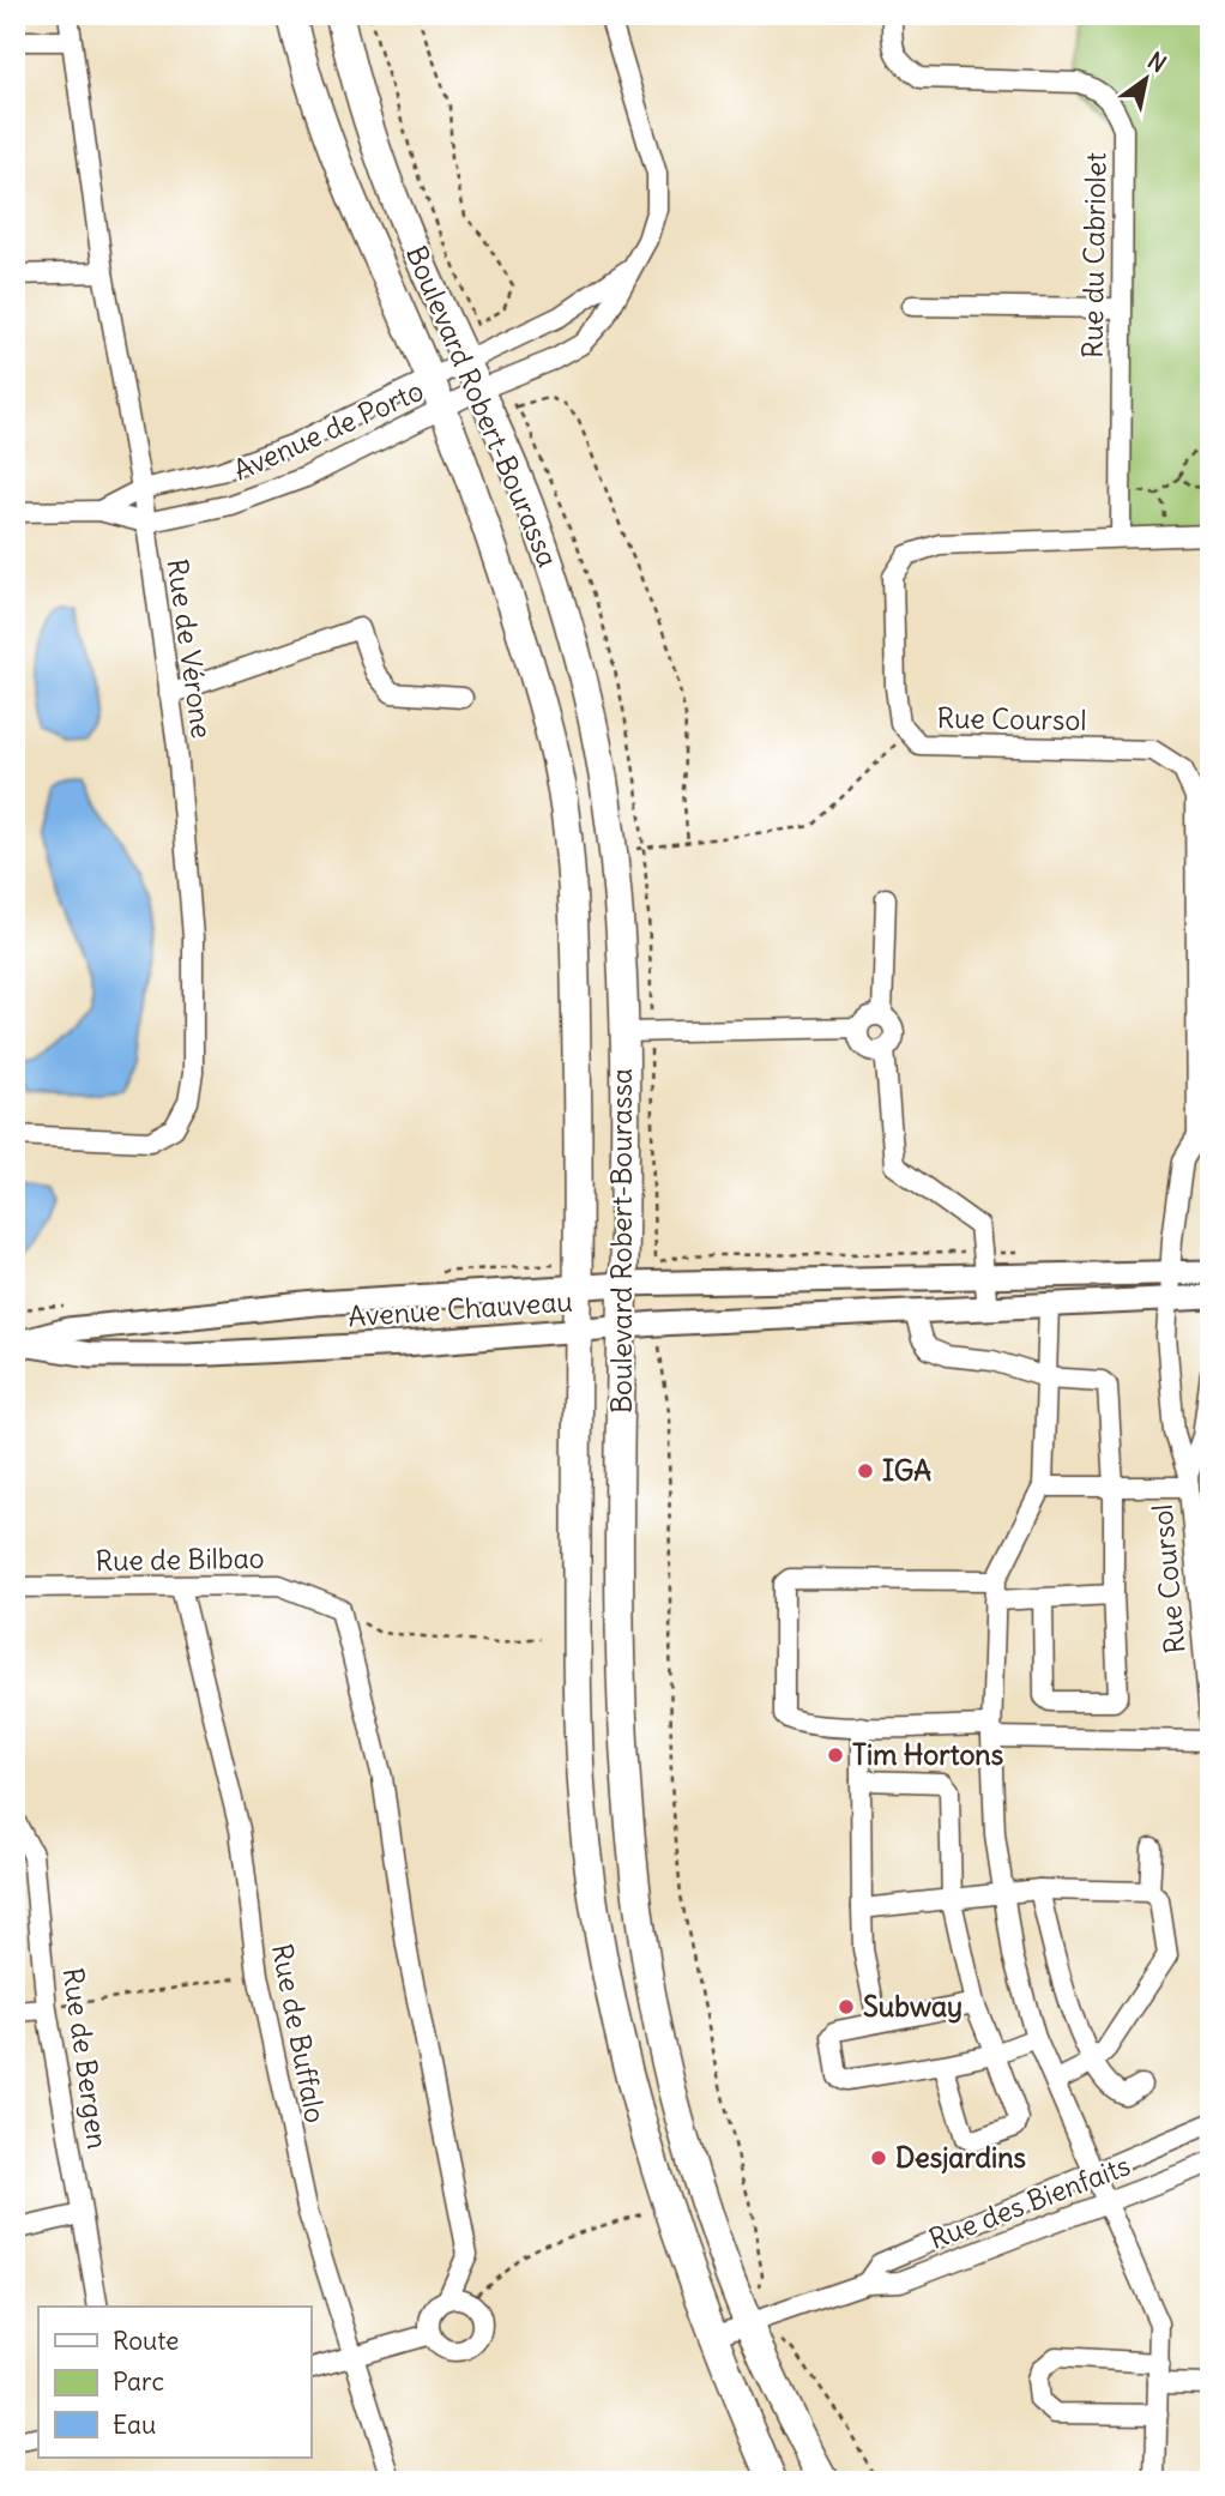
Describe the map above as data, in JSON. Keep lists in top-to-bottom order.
{
  "streets": {
    "highway": ["Boulevard Robert-Bourassa"],
    "main road": ["Avenue Chauveau"],
    "street": [
      "Rue du Cabriolet",
      "Avenue de Porto",
      "Rue de Vérone",
      "Rue Coursol",
      "Rue de Bilbao",
      "Rue de Buffalo",
      "Rue de Bergen",
      "Rue des Bienfaits"
    ]
  },
  "crossings": [
    ["Rue du Cabriolet", "Rue Coursol"],
    ["Boulevard Robert-Bourassa", "Avenue de Porto"],
    ["Boulevard Robert-Bourassa", "Avenue Chauveau"],
    ["Boulevard Robert-Bourassa", "Rue des Bienfaits"],
    ["Avenue de Porto", "Rue de Vérone"],
    ["Rue Coursol", "Avenue Chauveau"],
    ["Rue de Bilbao", "Rue de Buffalo"]
  ],
  "places": [
    "IGA",
    "Tim Hortons",
    "Subway",
    "Desjardins"
  ],
  "legend": ["Route", "Parc", "Eau"],
  "north": "top right"
}
